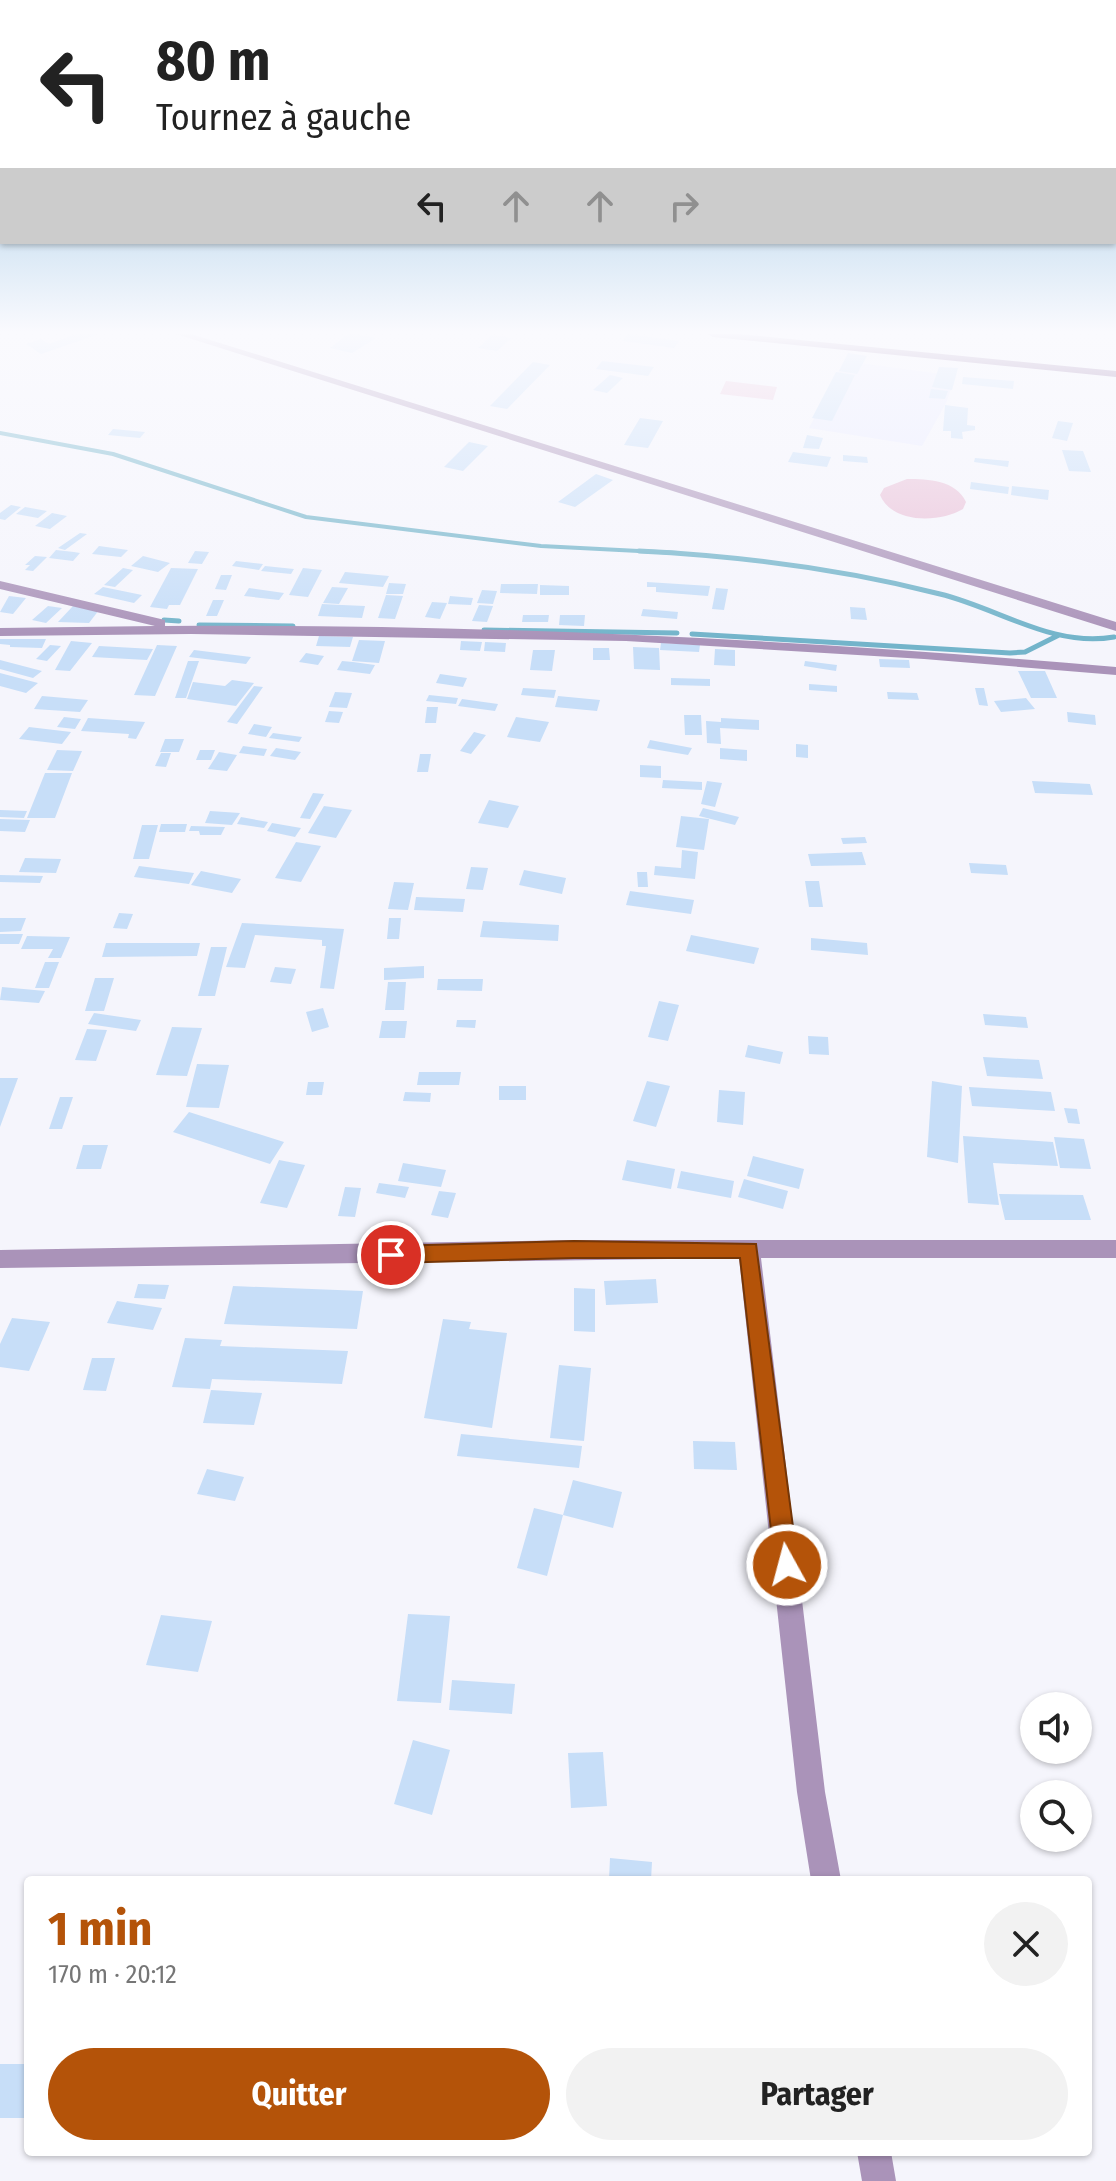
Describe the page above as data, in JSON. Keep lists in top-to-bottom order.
{
  "page": {
    "turn": ["80 m", "Tournez à gauche"],
    "heading": ["1 min", "170 m · 20:12"],
    "buttons": ["Quitter", "Partager"]
  }
}
